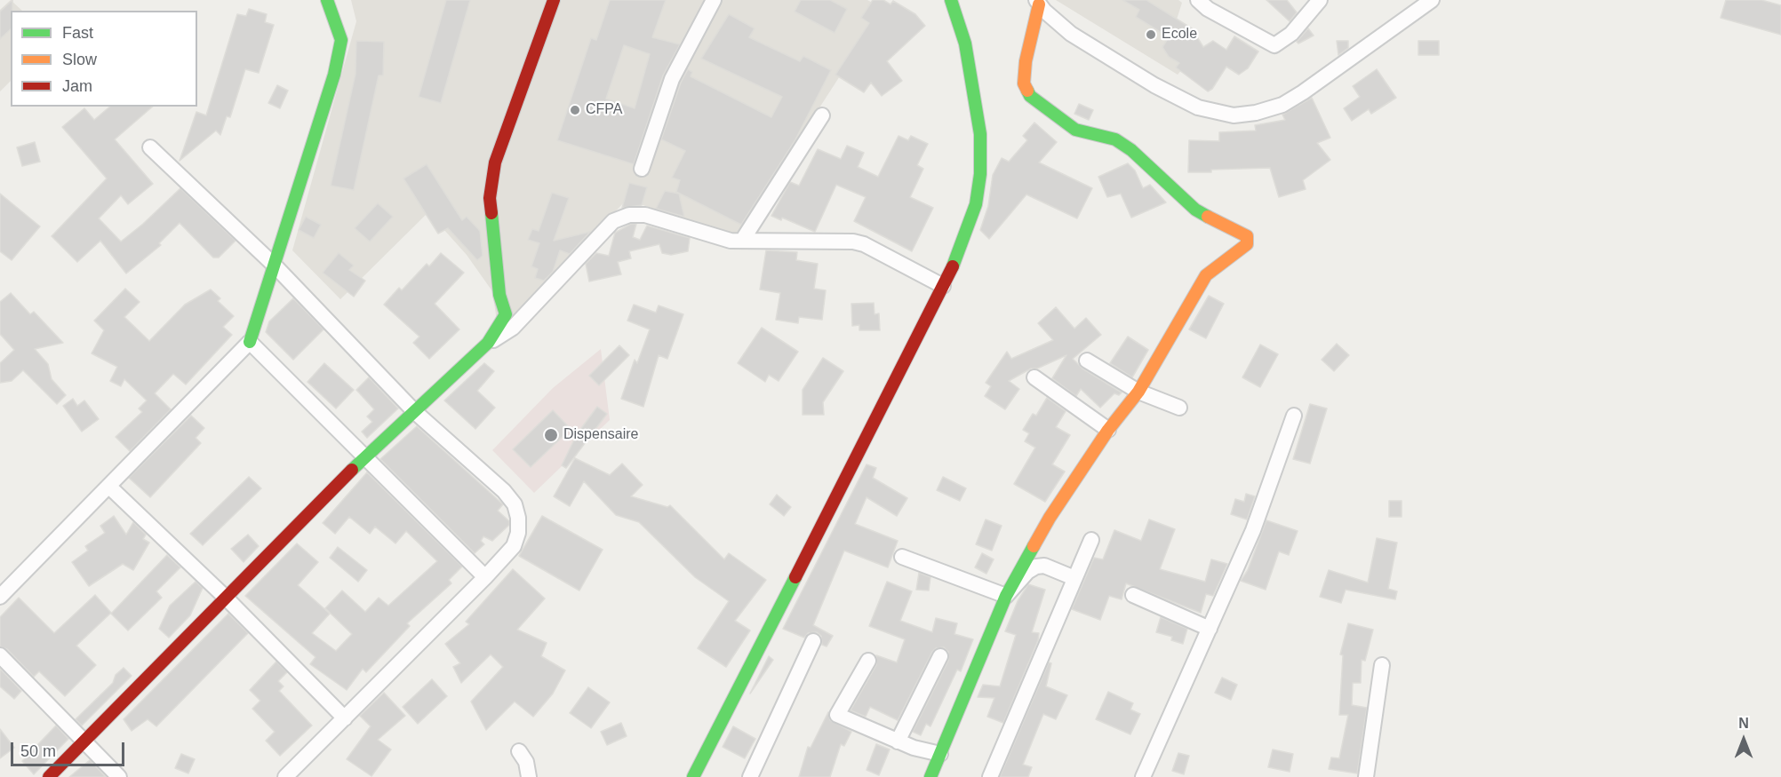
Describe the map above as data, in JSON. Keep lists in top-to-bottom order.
{
  "places": ["Ecole", "CFPA", "Dispensaire"],
  "legend": ["Fast", "Slow", "Jam"],
  "scale_bar": "50 m",
  "north": "top"
}
